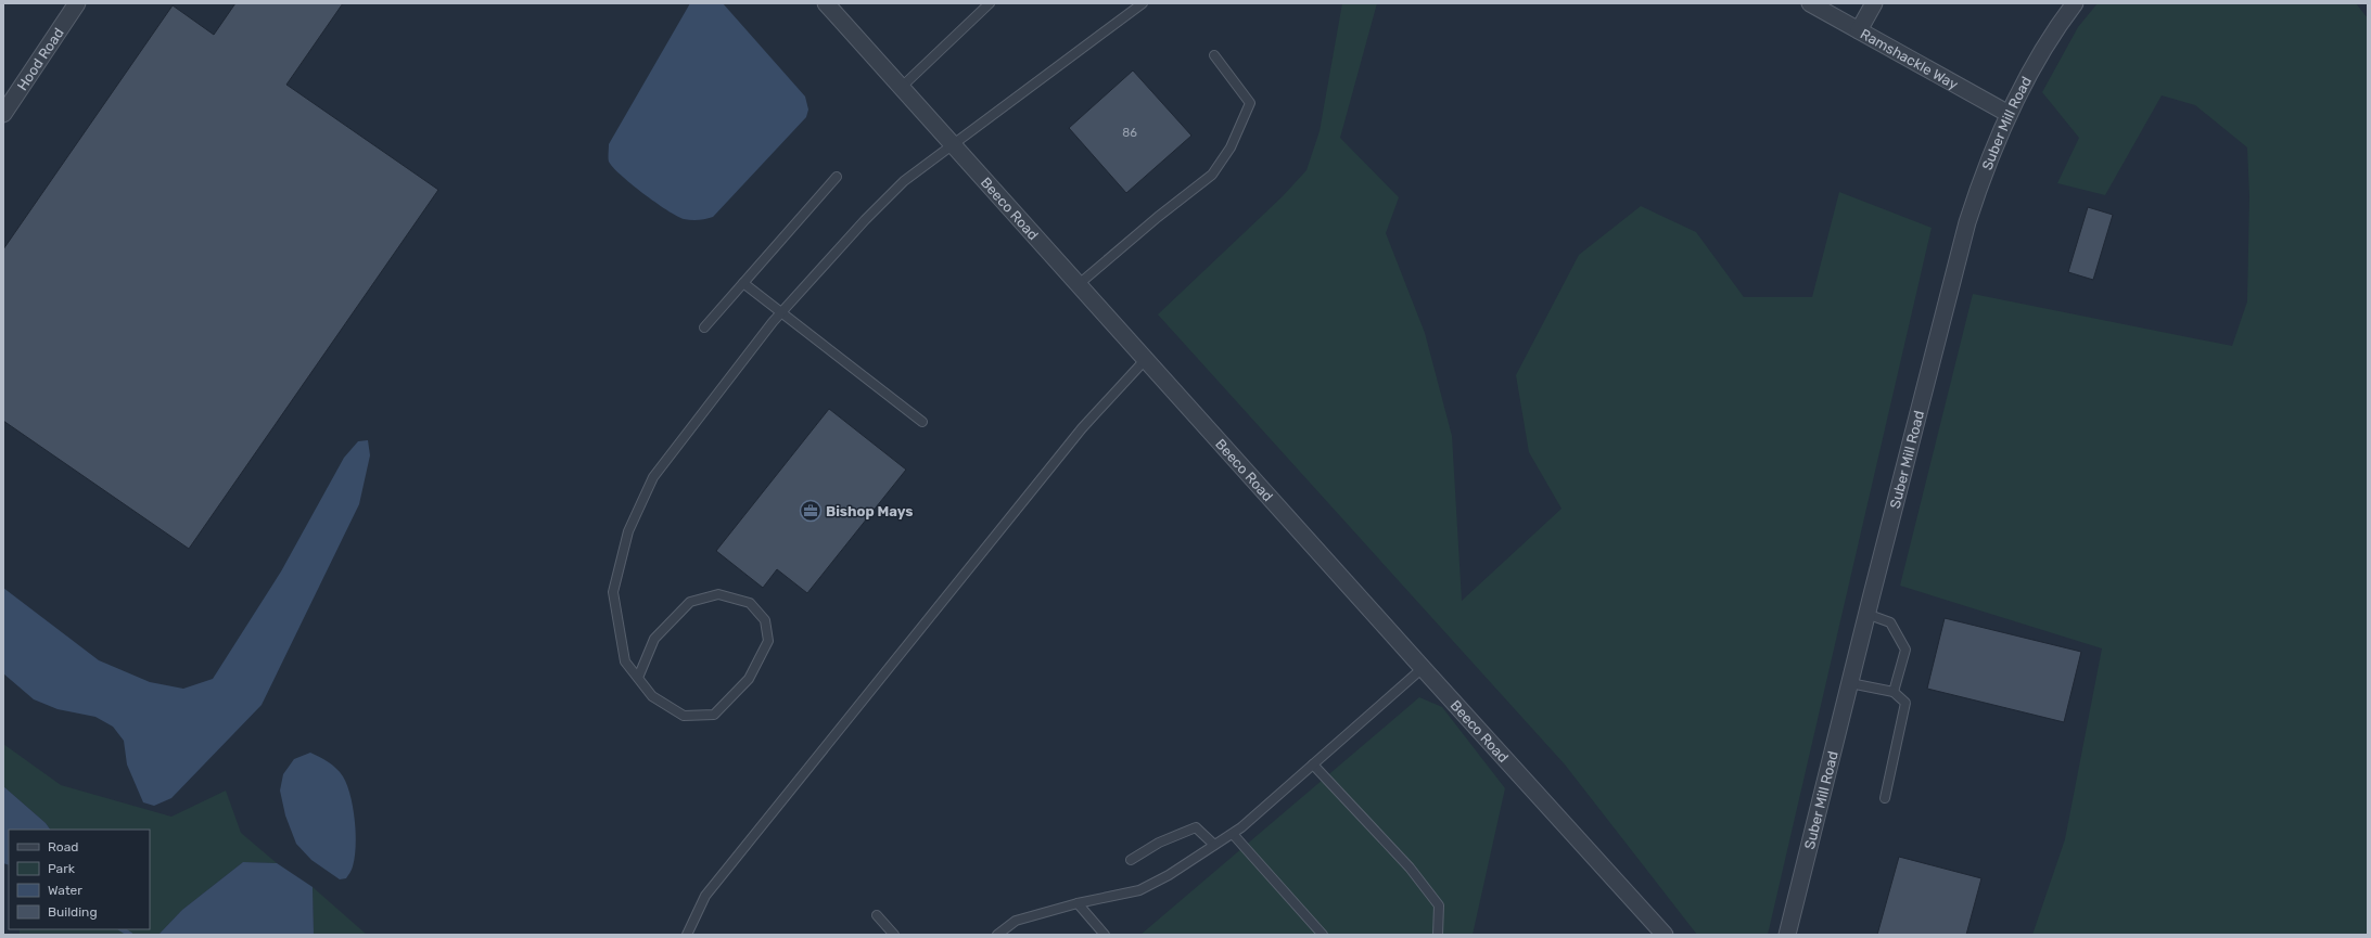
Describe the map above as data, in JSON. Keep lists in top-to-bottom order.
{
  "streets": {
    "street": [
      "Hood Road",
      "Ramshackle Way",
      "Suber Mill Road",
      "Beeco Road"
    ]
  },
  "crossings": [
    ["Ramshackle Way", "Suber Mill Road"]
  ],
  "places": {
    "office": ["Bishop Mays"]
  },
  "house_numbers": ["86"],
  "legend": [
    "Road",
    "Park",
    "Water",
    "Building"
  ]
}
